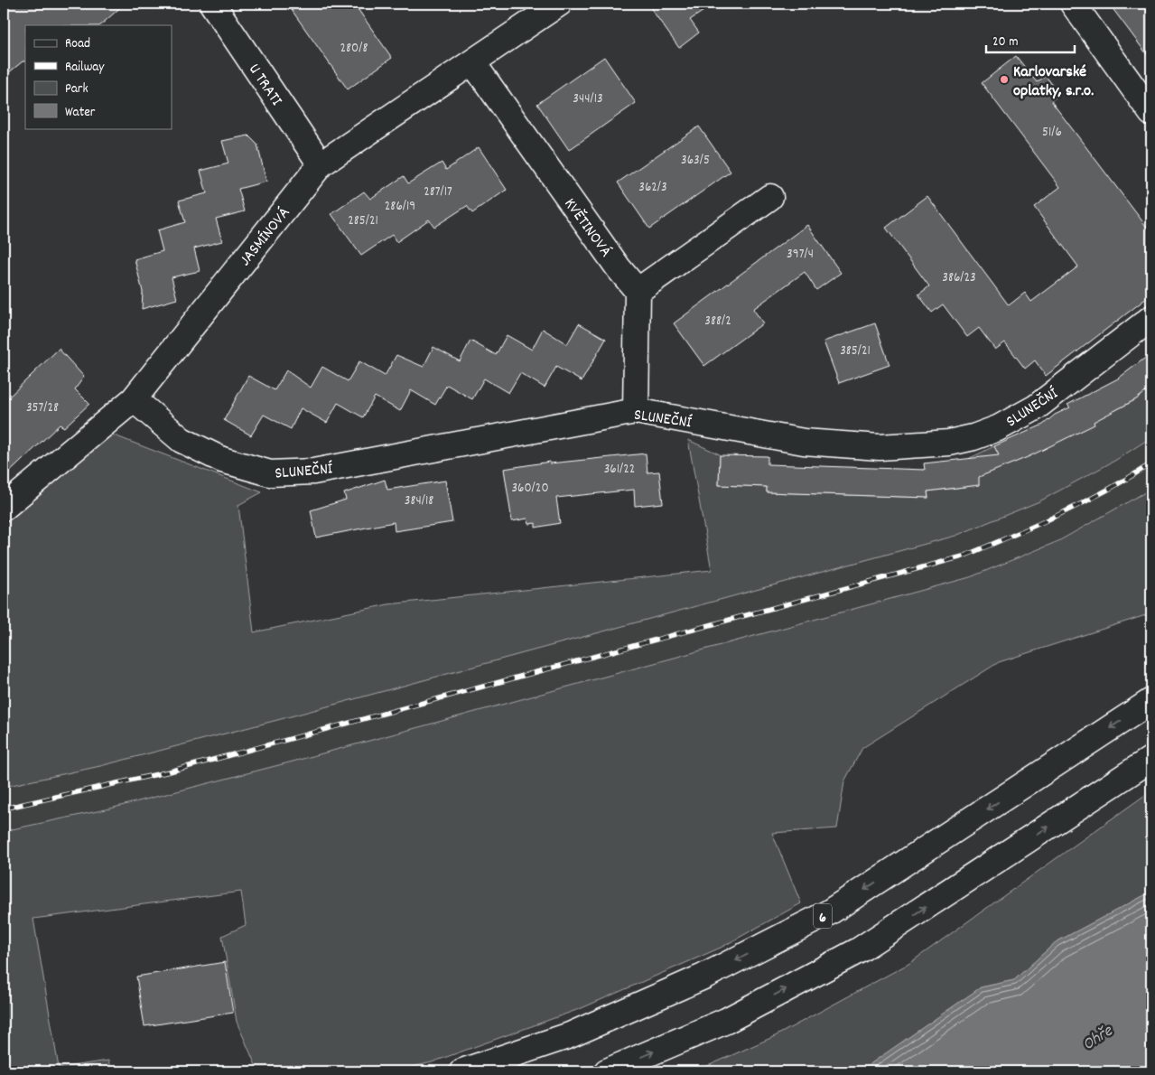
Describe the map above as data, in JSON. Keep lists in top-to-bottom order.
{
  "streets": {
    "main road": [
      "U TRATI",
      "KVĚTINOVÁ",
      "JASMÍNOVÁ",
      "SLUNEČNÍ",
      "6"
    ]
  },
  "crossings": [
    ["U TRATI", "JASMÍNOVÁ"],
    ["KVĚTINOVÁ", "JASMÍNOVÁ"],
    ["JASMÍNOVÁ", "SLUNEČNÍ"]
  ],
  "water": ["Ohře"],
  "places": ["Karlovarské oplatky, s.r.o."],
  "house_numbers": [
    "280/8",
    "344/13",
    "51/6",
    "363/5",
    "362/3",
    "287/17",
    "286/19",
    "285/21",
    "397/4",
    "386/23",
    "388/2",
    "385/21",
    "357/28",
    "361/22",
    "360/20",
    "384/18"
  ],
  "legend": [
    "Road",
    "Railway",
    "Park",
    "Water"
  ],
  "scale_bar": "20 m"
}
